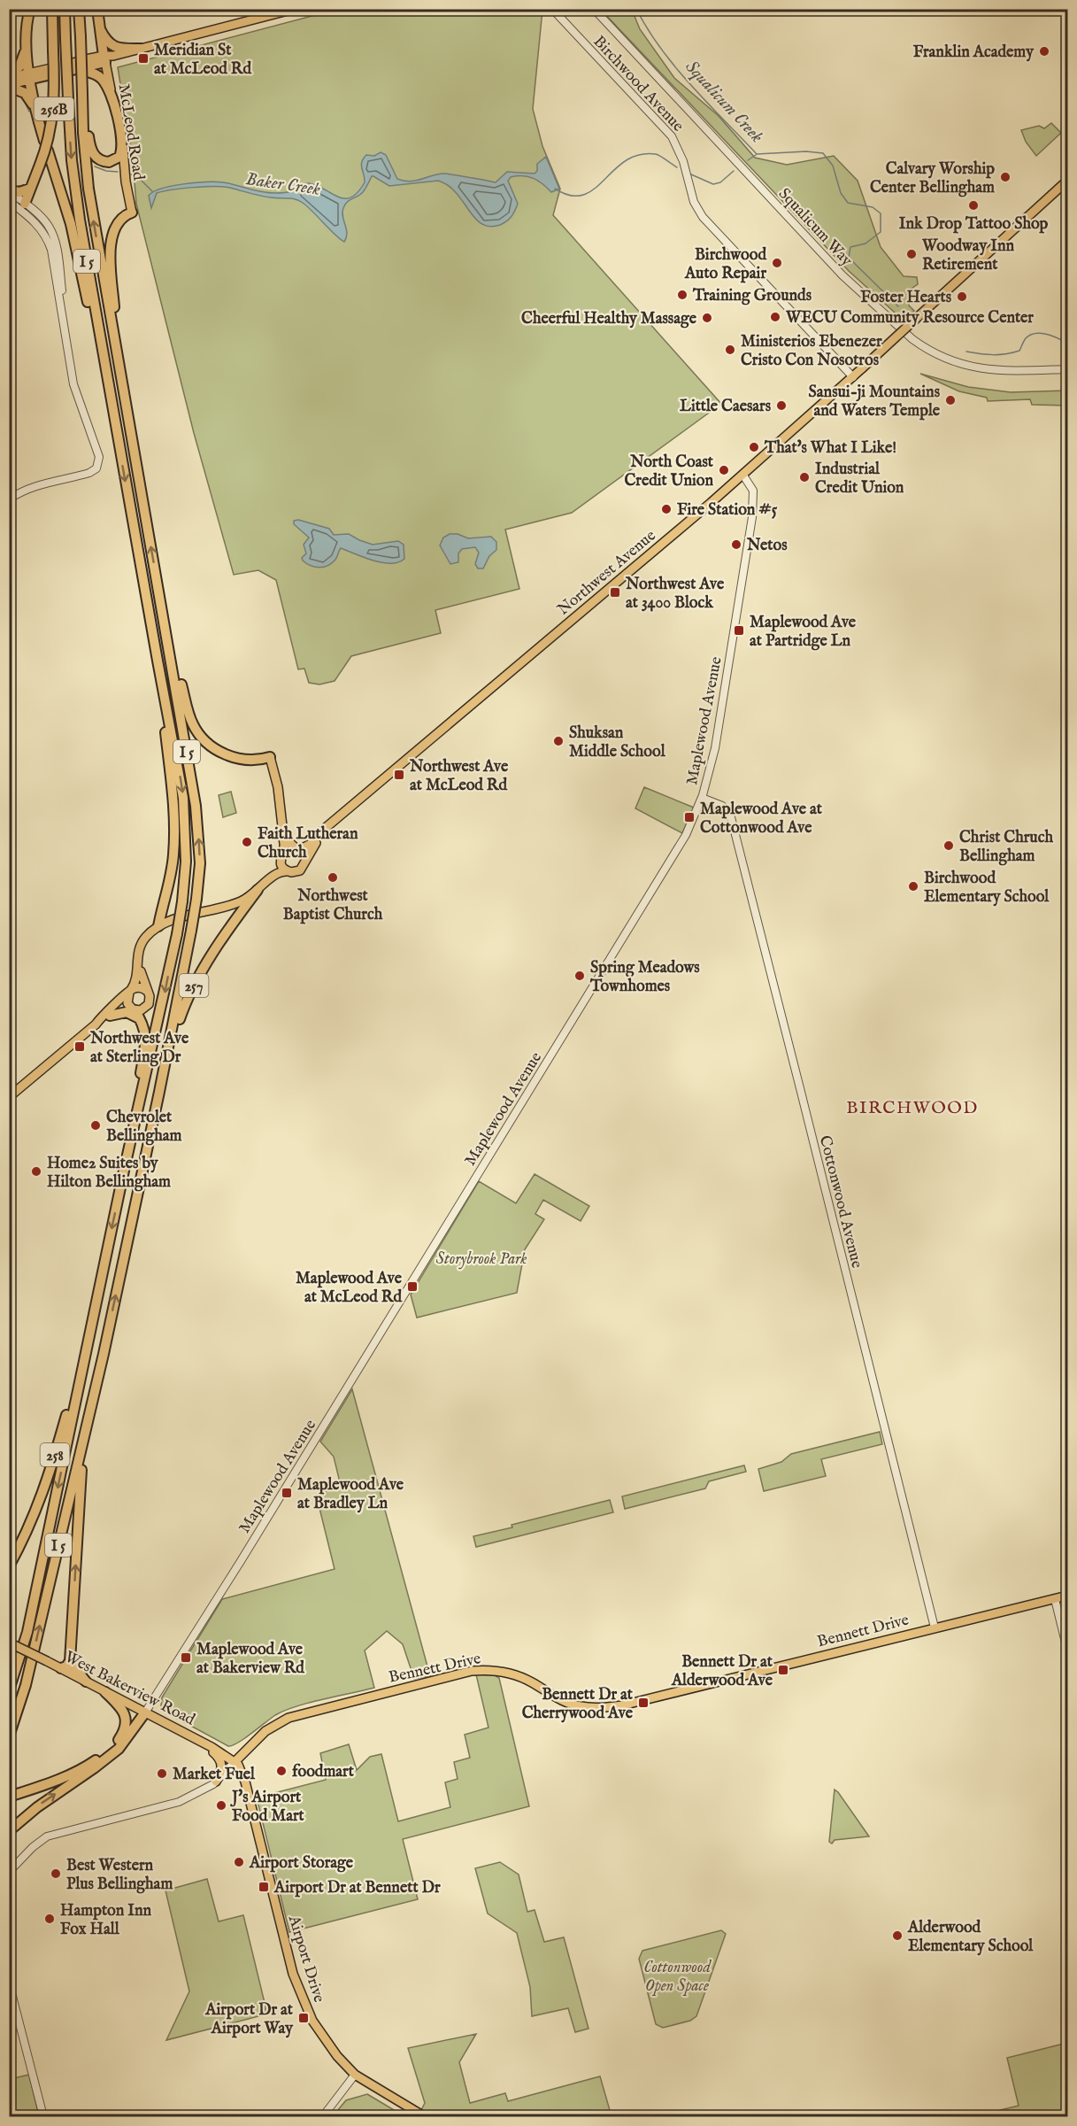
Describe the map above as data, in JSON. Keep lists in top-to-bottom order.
{
  "streets": {
    "highway": [
      "256B",
      "McLeod Road",
      "I 5",
      "257",
      "258"
    ],
    "main road": [
      "Northwest Avenue",
      "Bennett Drive",
      "West Bakerview Road",
      "Airport Drive"
    ],
    "street": [
      "Birchwood Avenue",
      "Squalicum Way",
      "Maplewood Avenue",
      "Cottonwood Avenue"
    ]
  },
  "crossings": [
    ["Birchwood Avenue", "Northwest Avenue"],
    ["I 5", "257"],
    ["I 5", "258"],
    ["Northwest Avenue", "Maplewood Avenue"],
    ["Maplewood Avenue", "Cottonwood Avenue"],
    ["Maplewood Avenue", "West Bakerview Road"],
    ["Cottonwood Avenue", "Bennett Drive"],
    ["Bennett Drive", "West Bakerview Road"],
    ["Bennett Drive", "Airport Drive"],
    ["West Bakerview Road", "Airport Drive"]
  ],
  "districts": ["BIRCHWOOD"],
  "water": ["Squalicum Creek", "Baker Creek"],
  "parks": ["Storybrook Park", "Cottonwood Open Space"],
  "places": {
    "other": [
      "Franklin Academy",
      "Calvary Worship Center Bellingham",
      "Ink Drop Tattoo Shop",
      "Woodway Inn Retirement",
      "Birchwood Auto Repair",
      "Training Grounds",
      "Foster Hearts",
      "WECU Community Resource Center",
      "Cheerful Healthy Massage",
      "Ministerios Ebenezer Cristo Con Nosotros",
      "Sansui-ji Mountains and Waters Temple",
      "Little Caesars",
      "That's What I Like!",
      "North Coast Credit Union",
      "Industrial Credit Union",
      "Fire Station #5",
      "Netos",
      "Shuksan Middle School",
      "Faith Lutheran Church",
      "Christ Chruch Bellingham",
      "Northwest Baptist Church",
      "Birchwood Elementary School",
      "Spring Meadows Townhomes",
      "Chevrolet Bellingham",
      "Home2 Suites by Hilton Bellingham",
      "foodmart",
      "Market Fuel",
      "J's Airport Food Mart",
      "Airport Storage",
      "Best Western Plus Bellingham",
      "Hampton Inn Fox Hall",
      "Alderwood Elementary School"
    ],
    "transit": [
      "Meridian St at McLeod Rd",
      "Northwest Ave at 3400 Block",
      "Maplewood Ave at Partridge Ln",
      "Northwest Ave at McLeod Rd",
      "Maplewood Ave at Cottonwood Ave",
      "Northwest Ave at Sterling Dr",
      "Maplewood Ave at McLeod Rd",
      "Maplewood Ave at Bradley Ln",
      "Maplewood Ave at Bakerview Rd",
      "Bennett Dr at Alderwood Ave",
      "Bennett Dr at Cherrywood Ave",
      "Airport Dr at Bennett Dr",
      "Airport Dr at Airport Way"
    ]
  }
}
